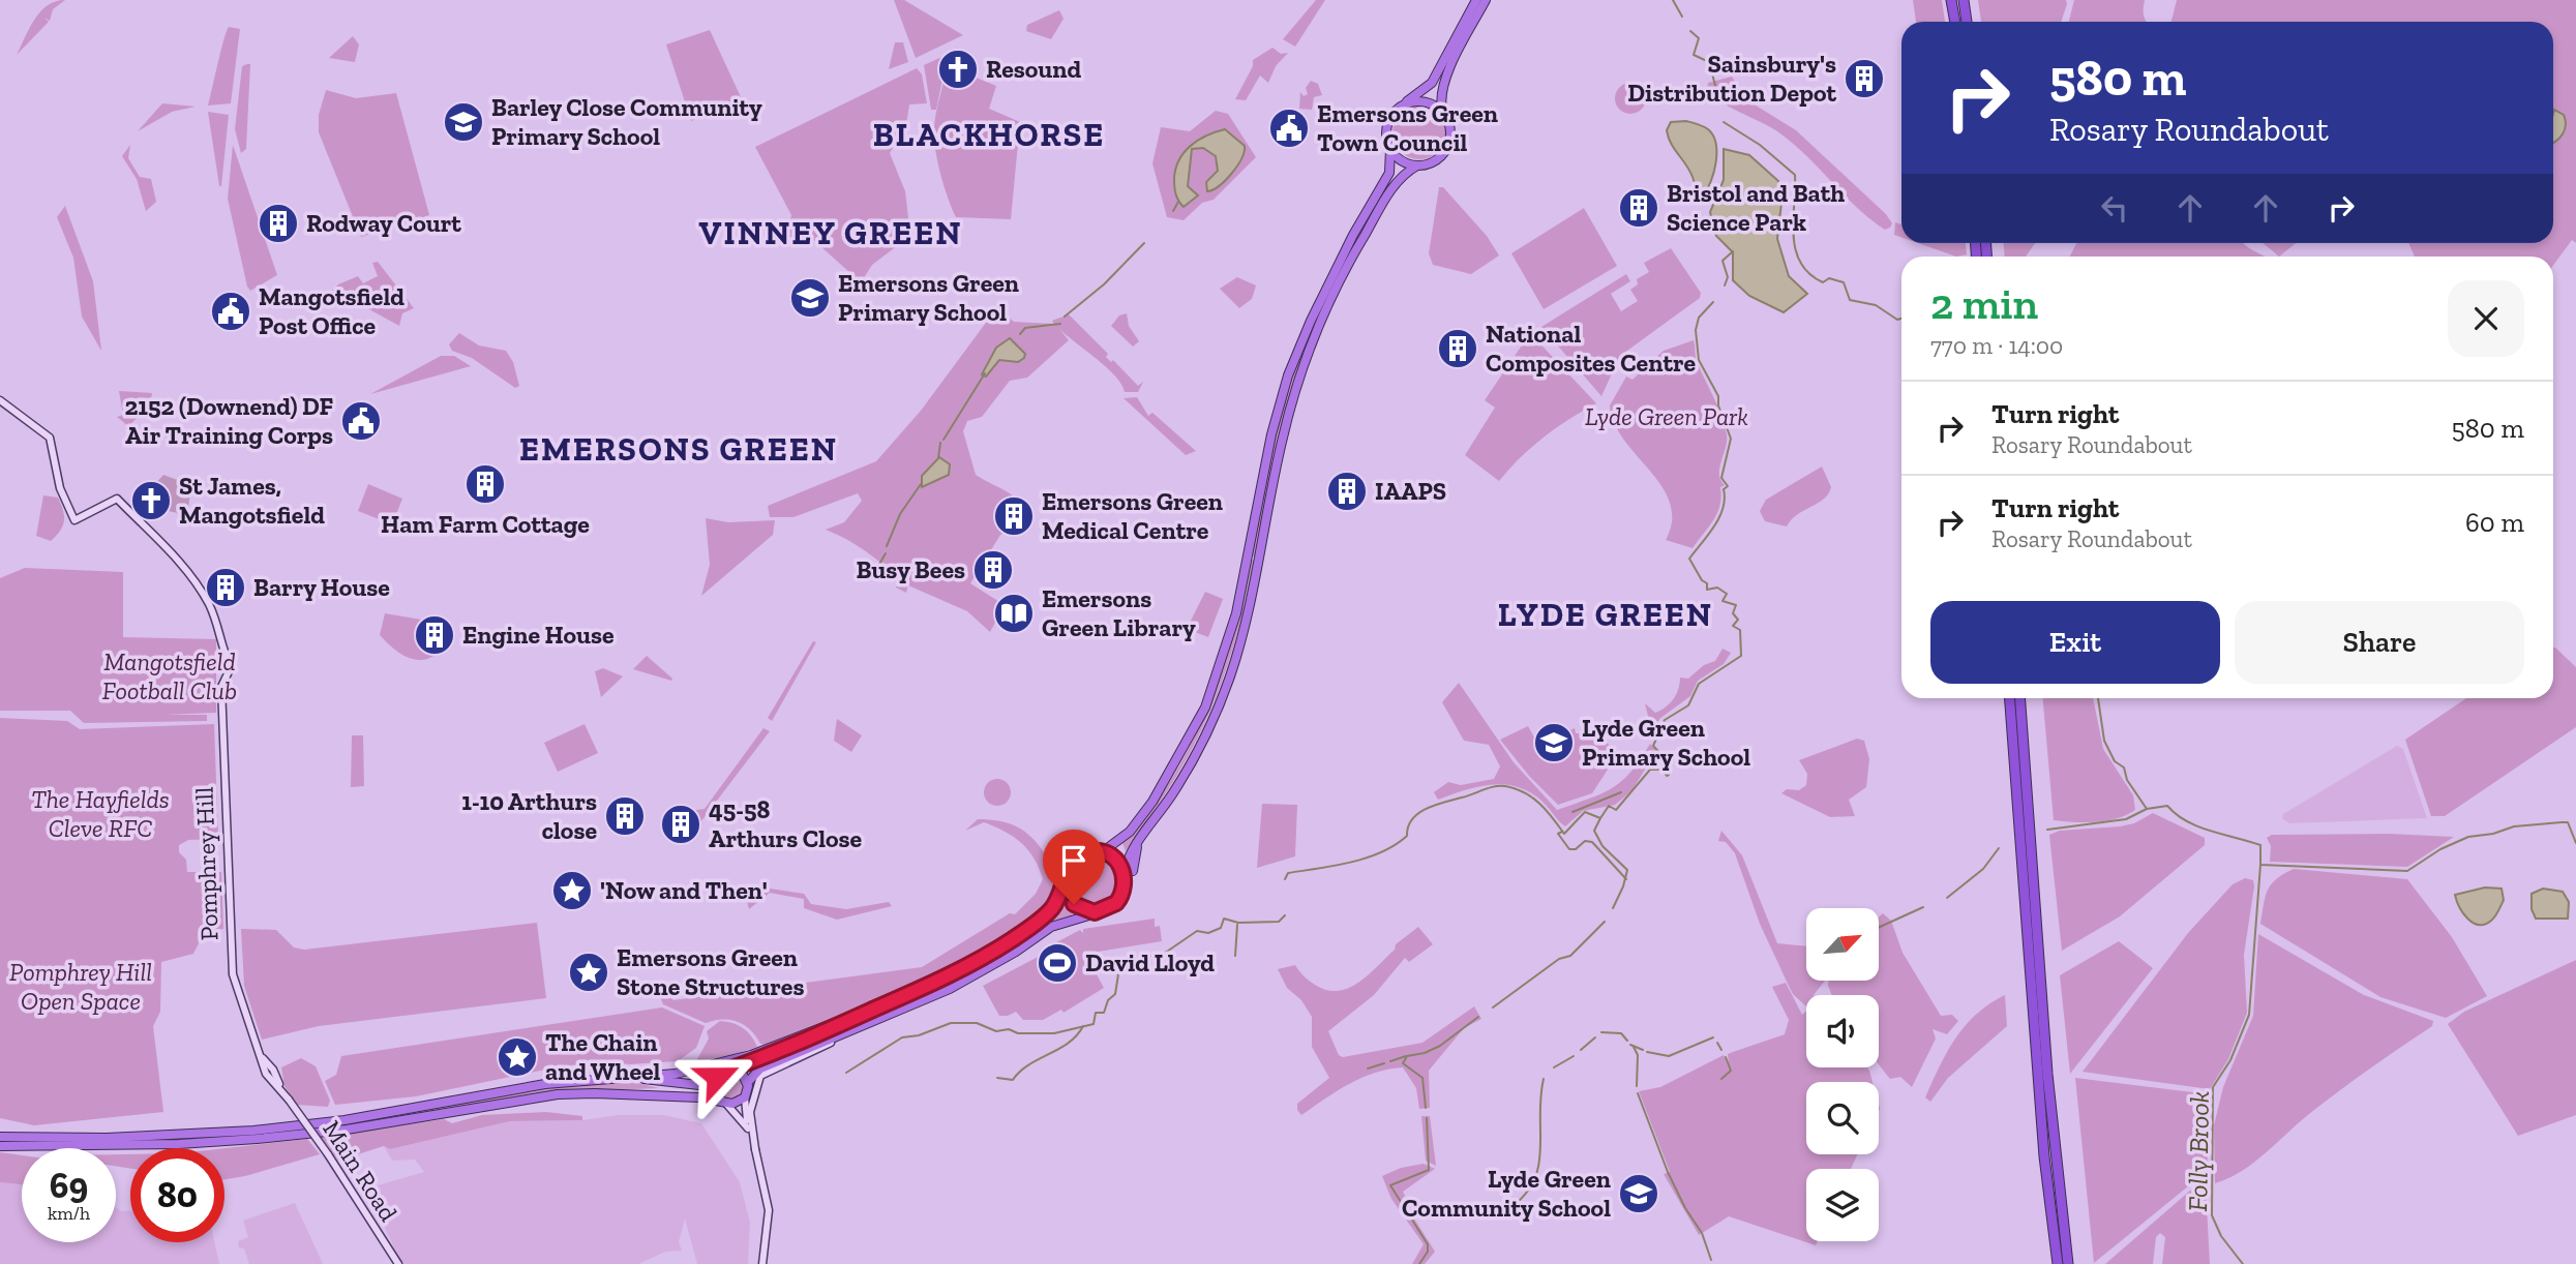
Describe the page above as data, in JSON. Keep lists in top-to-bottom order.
{
  "streets": {
    "main road": ["Pomphrey Hill", "Main Road"]
  },
  "crossings": [
    ["Pomphrey Hill", "Main Road"]
  ],
  "districts": [
    "BLACKHORSE",
    "VINNEY GREEN",
    "EMERSONS GREEN",
    "LYDE GREEN"
  ],
  "water": ["Folly Brook"],
  "parks": [
    "Lyde Green Park",
    "Mangotsfield Football Club",
    "The Hayfields Cleve RFC",
    "Pomphrey Hill Open Space"
  ],
  "places": {
    "church": ["Resound", "St James, Mangotsfield"],
    "building": [
      "Sainsbury's Distribution Depot",
      "Bristol and Bath Science Park",
      "Rodway Court",
      "National Composites Centre",
      "Ham Farm Cottage",
      "IAAPS",
      "Emersons Green Medical Centre",
      "Busy Bees",
      "Barry House",
      "Engine House",
      "1-10 Arthurs close",
      "45-58 Arthurs Close"
    ],
    "school or university": [
      "Barley Close Community Primary School",
      "Emersons Green Primary School",
      "Lyde Green Primary School",
      "Lyde Green Community School"
    ],
    "public building": ["Emersons Green Town Council", "Mangotsfield Post Office", "2152 (Downend) DF Air Training Corps"],
    "library": ["Emersons Green Library"],
    "place": ["'Now and Then'", "Emersons Green Stone Structures", "The Chain and Wheel"],
    "sports": ["David Lloyd"]
  },
  "north": "top right",
  "page": {
    "turn": ["580 m", "Rosary Roundabout"],
    "heading": ["2 min", "770 m · 14:00"],
    "list": [
      {
        "name": "Turn right",
        "note": "Rosary Roundabout",
        "value": "580 m"
      },
      {
        "name": "Turn right",
        "note": "Rosary Roundabout",
        "value": "60 m"
      }
    ],
    "buttons": ["Exit", "Share"],
    "speed": "69 km/h",
    "limit": "80"
  }
}
